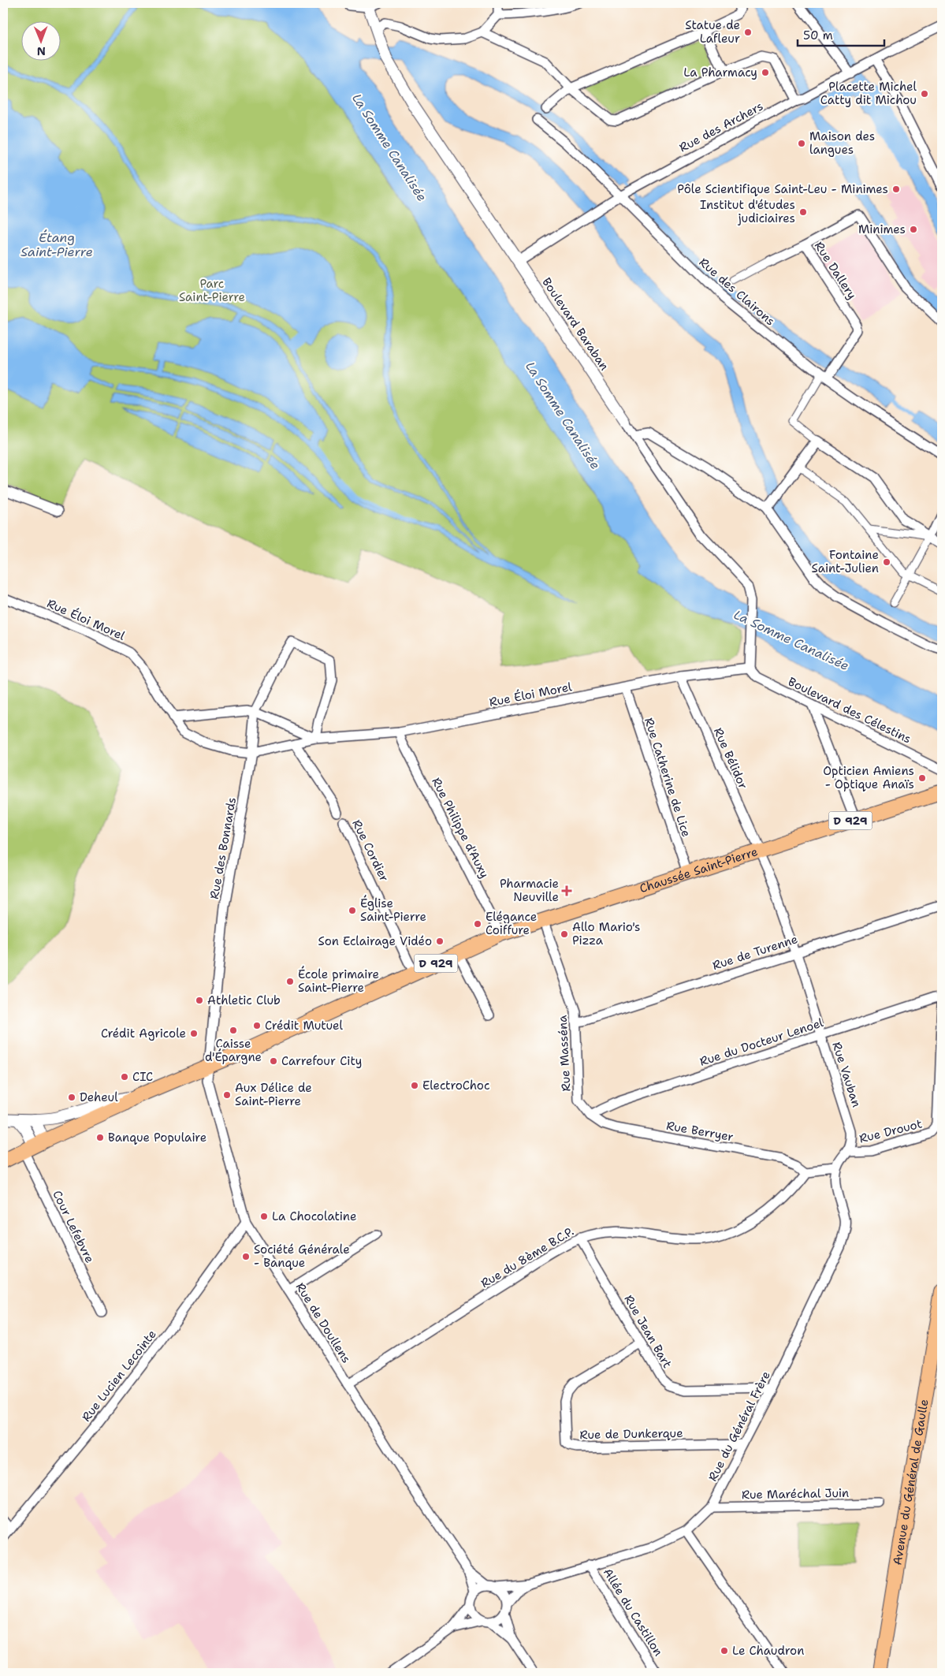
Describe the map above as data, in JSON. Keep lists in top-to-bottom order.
{
  "streets": {
    "main road": ["D 929", "Chaussée Saint-Pierre", "Avenue du Général de Gaulle"],
    "street": [
      "Rue des Archers",
      "Rue Dallery",
      "Rue des Clairons",
      "Boulevard Baraban",
      "Rue Éloi Morel",
      "Boulevard des Célestins",
      "Rue Bélidor",
      "Rue Catherine de Lice",
      "Rue Philippe d'Auxy",
      "Rue des Bonnards",
      "Rue Cordier",
      "Rue de Turenne",
      "Rue du Docteur Lenoel",
      "Rue Masséna",
      "Rue Vauban",
      "Rue Berryer",
      "Rue Drouot",
      "Cour Lefebvre",
      "Rue du 8ème B.C.P.",
      "Rue de Doullens",
      "Rue Jean Bart",
      "Rue Lucien Lecointe",
      "Rue du Général Frère",
      "Rue de Dunkerque",
      "Rue Maréchal Juin",
      "Allée du Castillon"
    ]
  },
  "crossings": [
    ["Rue des Archers", "Rue des Clairons"],
    ["Rue des Archers", "Boulevard Baraban"],
    ["Rue Dallery", "Rue des Clairons"],
    ["Boulevard Baraban", "Rue Éloi Morel"],
    ["Boulevard Baraban", "Boulevard des Célestins"],
    ["Rue Éloi Morel", "Boulevard des Célestins"],
    ["Rue Éloi Morel", "Rue Bélidor"],
    ["Rue Éloi Morel", "Rue Catherine de Lice"],
    ["Rue Éloi Morel", "Rue Philippe d'Auxy"],
    ["Rue Éloi Morel", "Rue des Bonnards"],
    ["Rue Éloi Morel", "Rue Cordier"],
    ["Rue Bélidor", "Chaussée Saint-Pierre"],
    ["Rue Bélidor", "Rue Vauban"],
    ["Rue Catherine de Lice", "Chaussée Saint-Pierre"],
    ["D 929", "Chaussée Saint-Pierre"],
    ["D 929", "Cour Lefebvre"],
    ["Rue Philippe d'Auxy", "Chaussée Saint-Pierre"],
    ["Rue des Bonnards", "Chaussée Saint-Pierre"],
    ["Rue des Bonnards", "Rue de Doullens"],
    ["Rue Cordier", "Chaussée Saint-Pierre"],
    ["Chaussée Saint-Pierre", "Rue Masséna"],
    ["Chaussée Saint-Pierre", "Rue Vauban"],
    ["Chaussée Saint-Pierre", "Cour Lefebvre"],
    ["Chaussée Saint-Pierre", "Rue de Doullens"],
    ["Rue de Turenne", "Rue Masséna"],
    ["Rue de Turenne", "Rue Vauban"],
    ["Rue du Docteur Lenoel", "Rue Masséna"],
    ["Rue du Docteur Lenoel", "Rue Vauban"],
    ["Rue du Docteur Lenoel", "Rue Berryer"],
    ["Rue Masséna", "Rue Berryer"],
    ["Rue Vauban", "Rue Drouot"],
    ["Rue Vauban", "Rue du Général Frère"],
    ["Rue Berryer", "Rue du 8ème B.C.P."],
    ["Rue du 8ème B.C.P.", "Rue de Doullens"],
    ["Rue du 8ème B.C.P.", "Rue Jean Bart"],
    ["Rue de Doullens", "Rue Lucien Lecointe"],
    ["Rue de Doullens", "Rue du Général Frère"],
    ["Rue Jean Bart", "Rue du Général Frère"],
    ["Rue Jean Bart", "Rue de Dunkerque"],
    ["Rue du Général Frère", "Rue de Dunkerque"],
    ["Rue du Général Frère", "Rue Maréchal Juin"],
    ["Rue du Général Frère", "Allée du Castillon"]
  ],
  "water": ["La Somme Canalisée", "Étang Saint-Pierre"],
  "parks": ["Parc Saint-Pierre"],
  "places": {
    "other": [
      "Statue de Lafleur",
      "La Pharmacy",
      "Placette Michel Catty dit Michou",
      "Maison des langues",
      "Pôle Scientifique Saint-Leu - Minimes",
      "Institut d'études judiciaires",
      "Minimes",
      "Fontaine Saint-Julien",
      "Opticien Amiens - Optique Anaïs",
      "Église Saint-Pierre",
      "Elégance Coiffure",
      "Allo Mario's Pizza",
      "Son Eclairage Vidéo",
      "École primaire Saint-Pierre",
      "Athletic Club",
      "Crédit Mutuel",
      "Caisse d'Épargne",
      "Crédit Agricole",
      "Carrefour City",
      "CIC",
      "ElectroChoc",
      "Aux Délice de Saint-Pierre",
      "Deheul",
      "Banque Populaire",
      "La Chocolatine",
      "Société Générale - Banque",
      "Le Chaudron"
    ],
    "health": ["Pharmacie Neuville"]
  },
  "scale_bar": "50 m",
  "north": "bottom"
}
